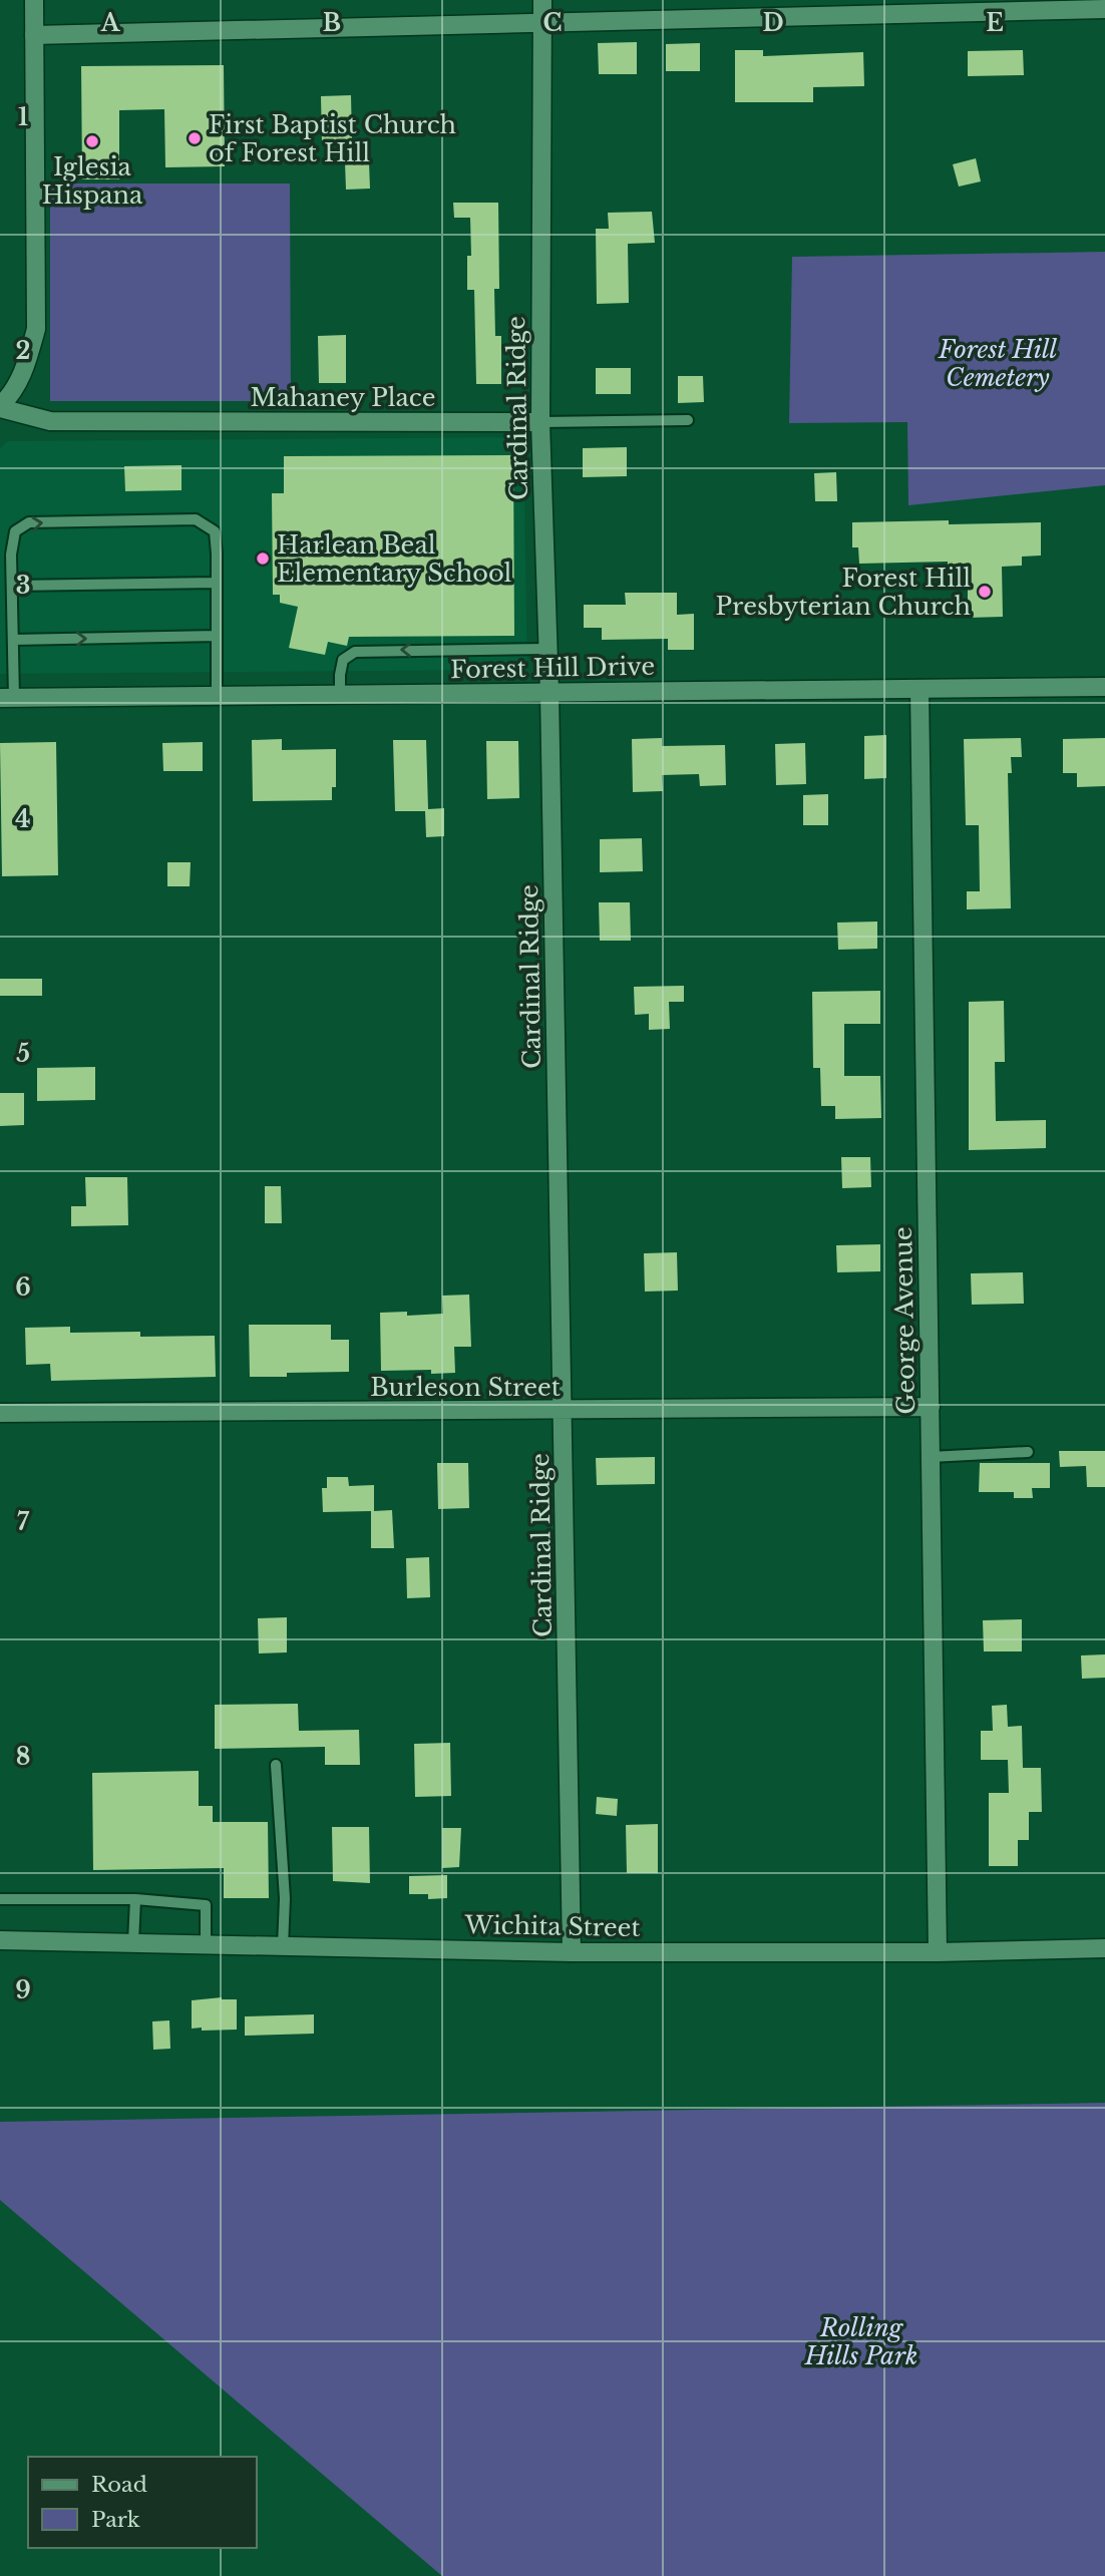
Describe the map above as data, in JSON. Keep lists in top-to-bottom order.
{
  "streets": {
    "street": [
      "Mahaney Place",
      "Cardinal Ridge",
      "Forest Hill Drive",
      "George Avenue",
      "Burleson Street",
      "Wichita Street"
    ]
  },
  "crossings": [
    ["Mahaney Place", "Cardinal Ridge"],
    ["Cardinal Ridge", "Forest Hill Drive"],
    ["Cardinal Ridge", "Burleson Street"],
    ["Cardinal Ridge", "Wichita Street"],
    ["Forest Hill Drive", "George Avenue"],
    ["George Avenue", "Burleson Street"],
    ["George Avenue", "Wichita Street"]
  ],
  "parks": ["Forest Hill Cemetery", "Rolling Hills Park"],
  "places": [
    "First Baptist Church of Forest Hill",
    "Iglesia Hispana",
    "Harlean Beal Elementary School",
    "Forest Hill Presbyterian Church"
  ],
  "legend": ["Road", "Park"],
  "grid": {
    "columns": [
      "A",
      "B",
      "C",
      "D",
      "E"
    ],
    "rows": [
      "1",
      "2",
      "3",
      "4",
      "5",
      "6",
      "7",
      "8",
      "9"
    ]
  }
}
